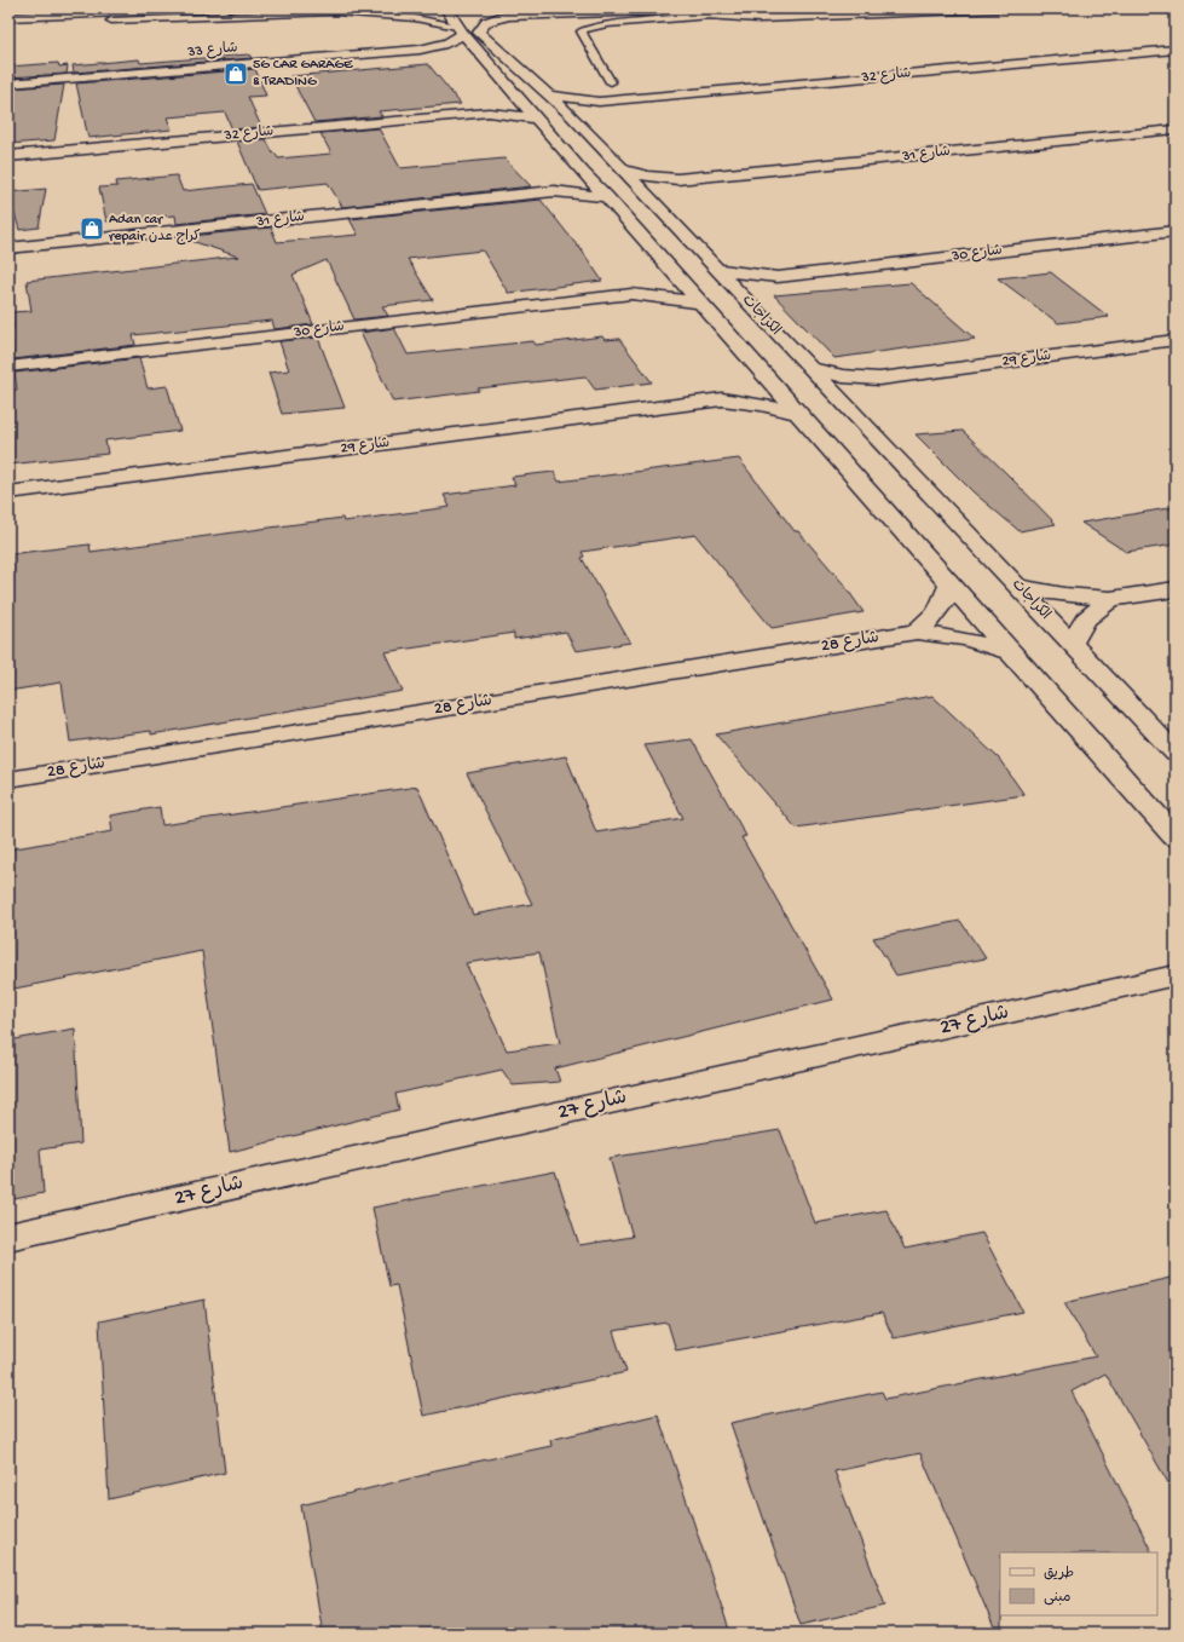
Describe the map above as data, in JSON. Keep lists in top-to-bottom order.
{
  "streets": {
    "street": [
      "شارع 33",
      "شارع 32",
      "شارع 31",
      "شارع 30",
      "الكراجات",
      "شارع 29",
      "شارع 28",
      "شارع 27"
    ]
  },
  "crossings": [
    ["شارع 32", "الكراجات"],
    ["شارع 31", "الكراجات"],
    ["شارع 30", "الكراجات"],
    ["الكراجات", "شارع 29"]
  ],
  "places": {
    "shop": ["5G CAR GARAGE & TRADING", "Adan car repair كراج عدن"]
  },
  "legend": ["طريق", "مبنى"]
}
